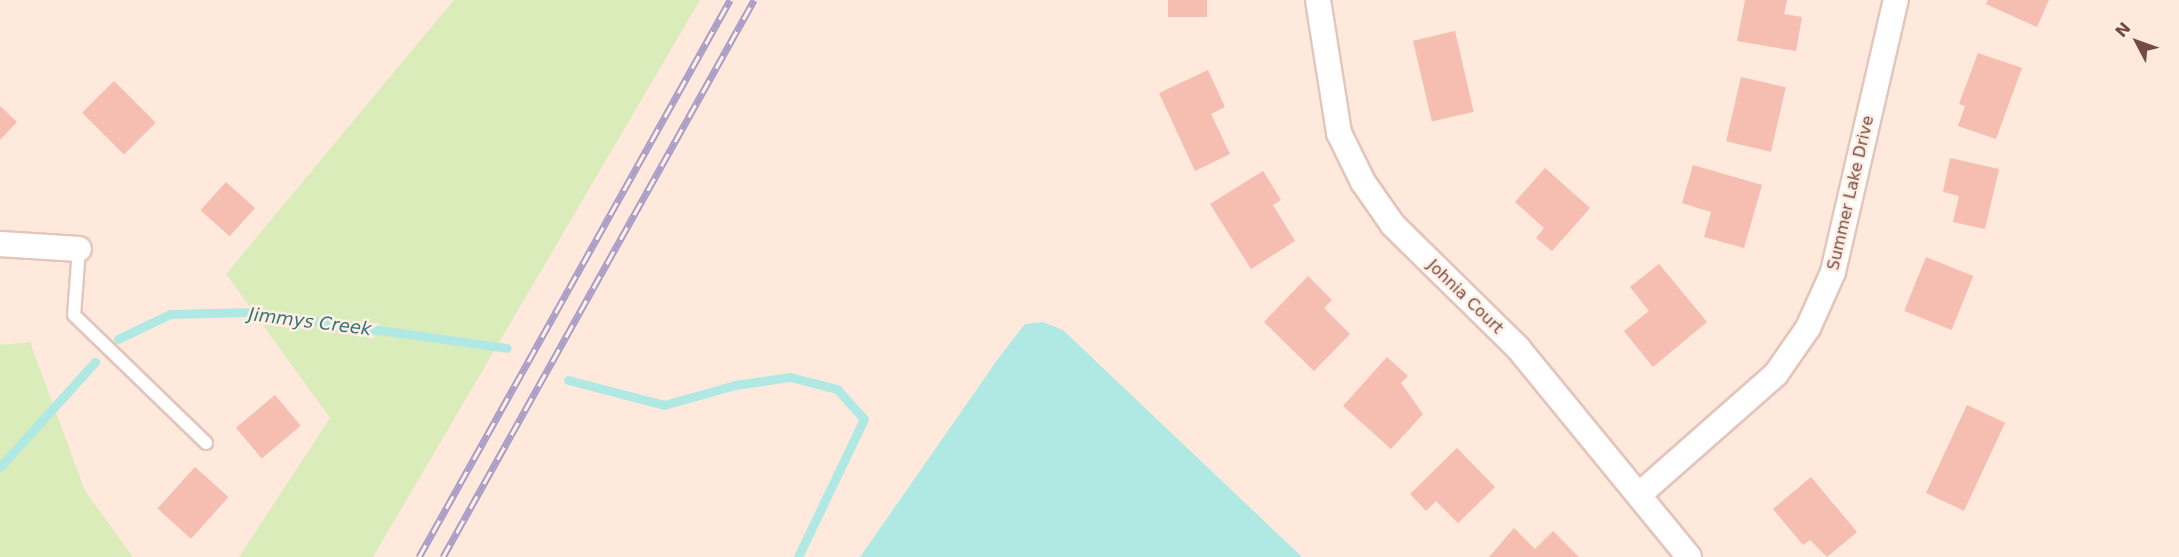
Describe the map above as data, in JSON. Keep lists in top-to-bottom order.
{
  "streets": {
    "street": ["Summer Lake Drive", "Johnia Court"]
  },
  "crossings": [
    ["Summer Lake Drive", "Johnia Court"]
  ],
  "water": ["Jimmys Creek"],
  "north": "top left"
}
